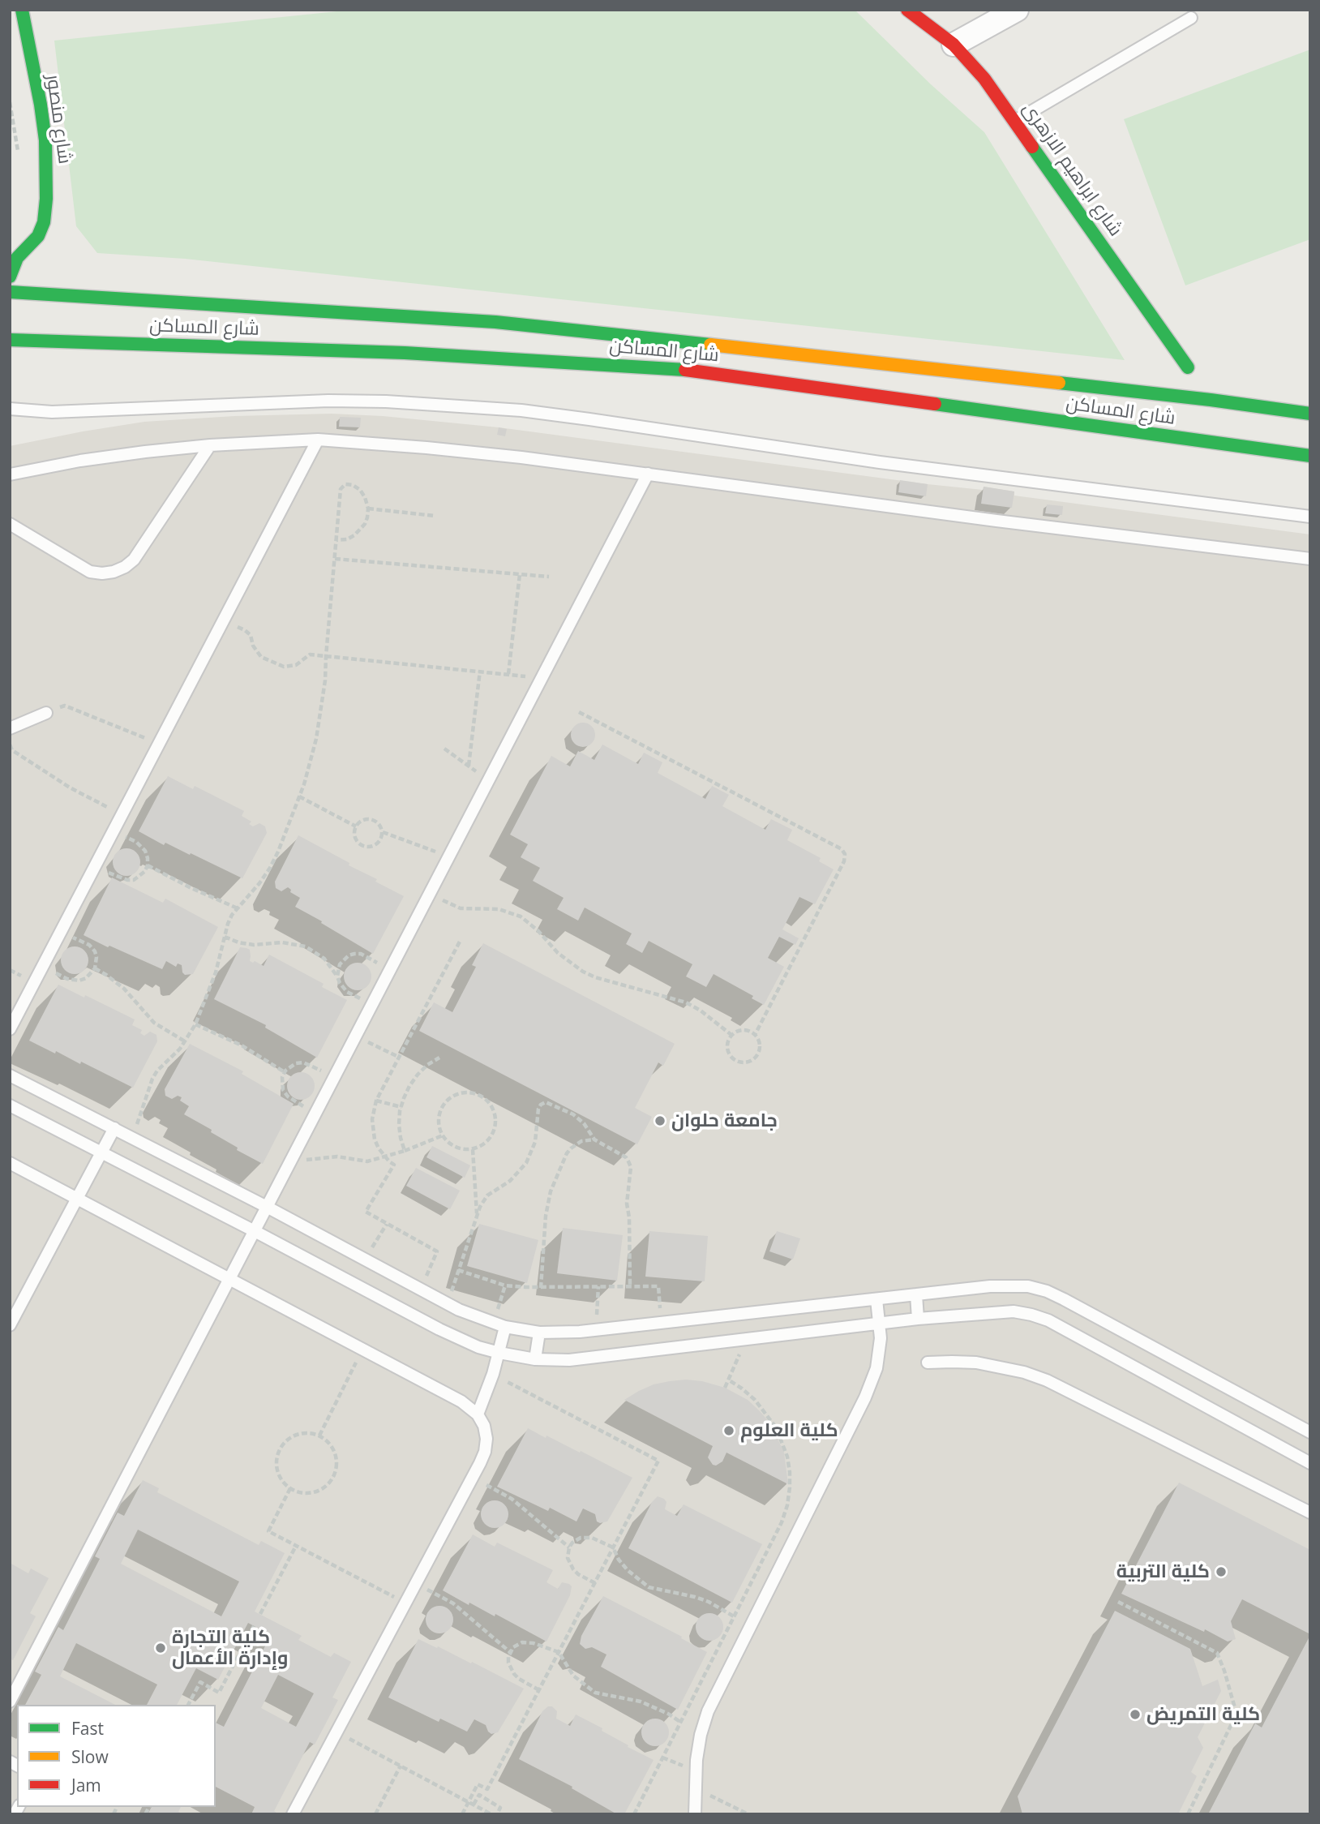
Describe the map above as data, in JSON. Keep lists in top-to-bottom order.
{
  "streets": {
    "street": ["شارع منصور", "شارع ابراهيم الازهرى", "شارع المساكن"]
  },
  "places": [
    "جامعة حلوان",
    "كلية العلوم",
    "كلية التربية",
    "كلية التجارة وإدارة الأعمال",
    "كلية التمريض"
  ],
  "legend": ["Fast", "Slow", "Jam"]
}
